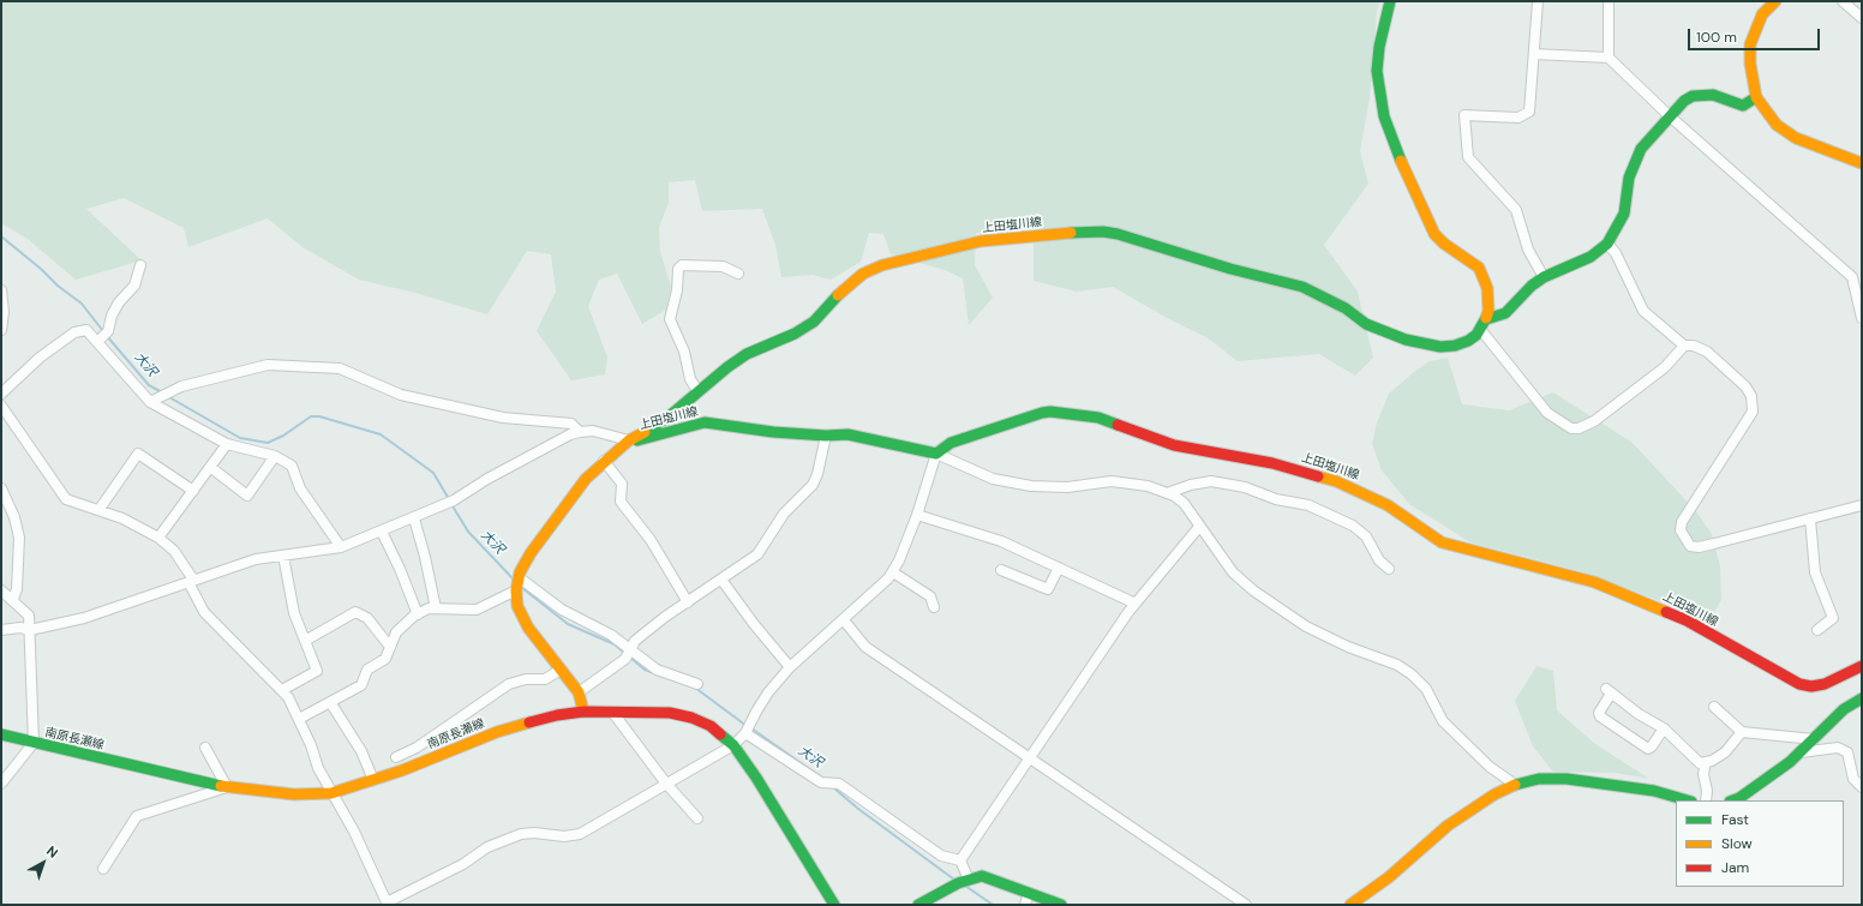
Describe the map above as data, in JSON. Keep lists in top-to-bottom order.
{
  "streets": {
    "main road": ["上田塩川線", "南原長瀬線"]
  },
  "water": ["大沢"],
  "legend": ["Fast", "Slow", "Jam"],
  "scale_bar": "100 m",
  "north": "top right"
}
